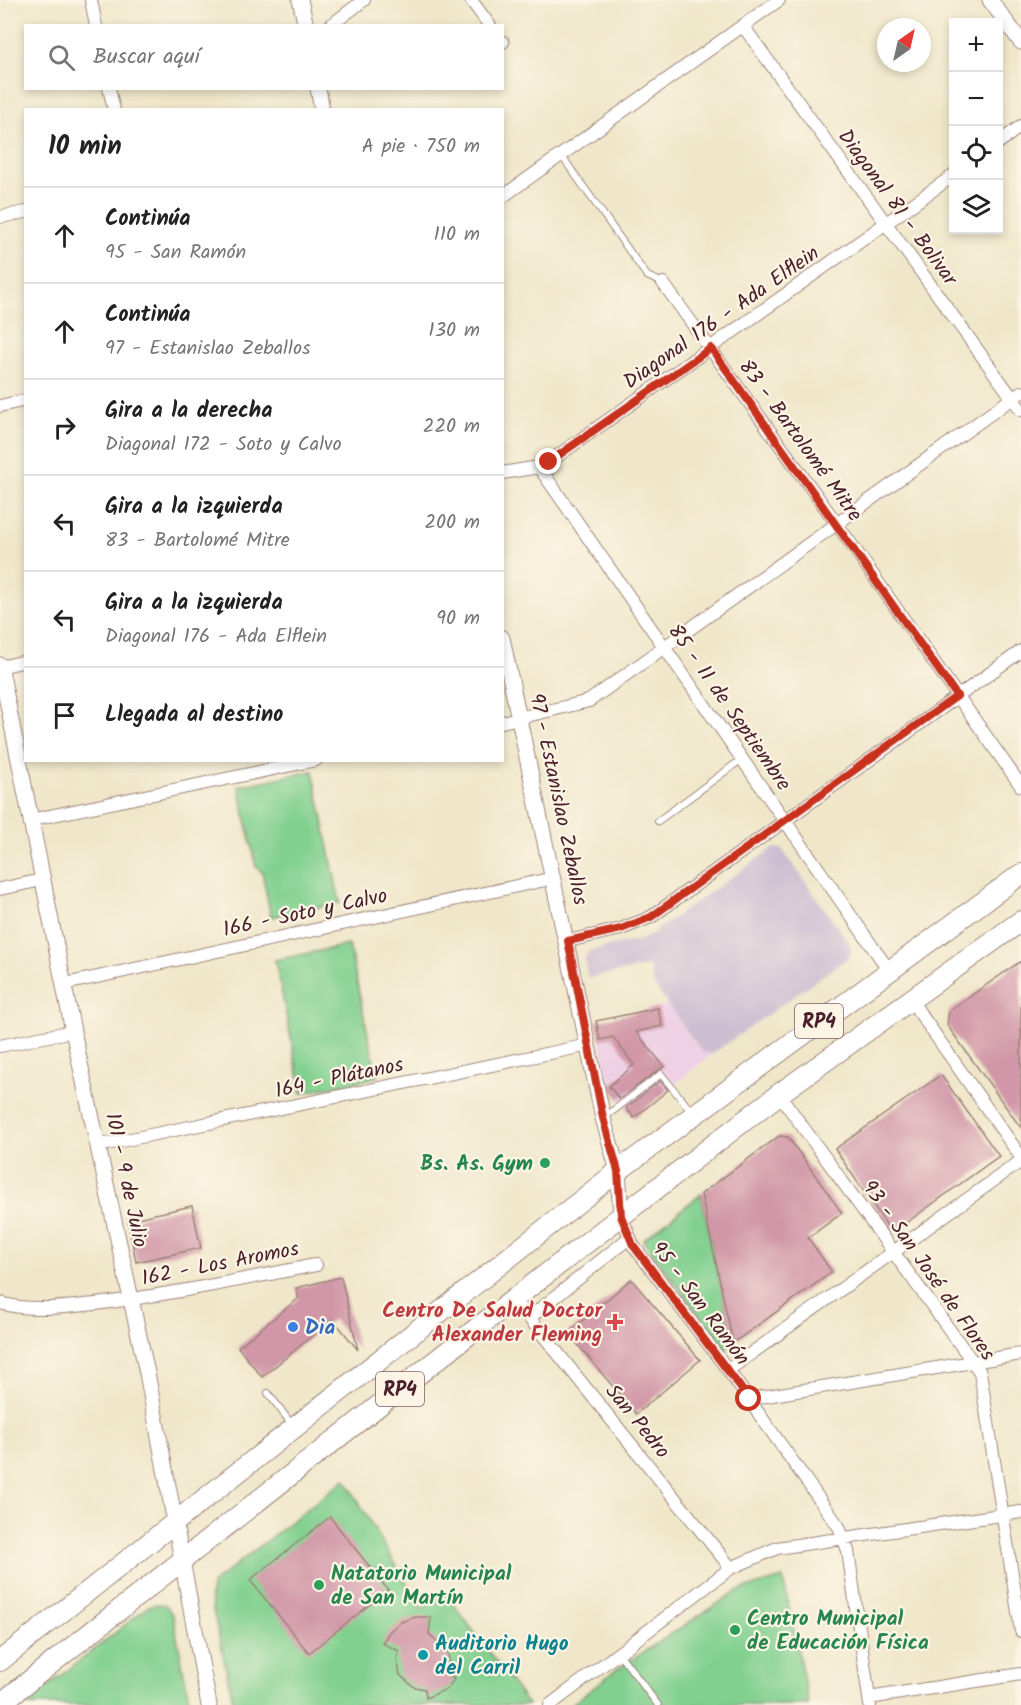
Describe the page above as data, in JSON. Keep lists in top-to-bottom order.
{
  "streets": {
    "main road": ["RP4"],
    "street": [
      "Diagonal 81 - Bolivar",
      "Diagonal 176 - Ada Elflein",
      "83 - Bartolomé Mitre",
      "85 - 11 de Septiembre",
      "97 - Estanislao Zeballos",
      "166 - Soto y Calvo",
      "164 - Plátanos",
      "101 - 9 de Julio",
      "162 - Los Aromos",
      "93 - San José de Flores",
      "95 - San Ramón",
      "San Pedro"
    ]
  },
  "crossings": [
    ["Diagonal 81 - Bolivar", "Diagonal 176 - Ada Elflein"],
    ["Diagonal 176 - Ada Elflein", "83 - Bartolomé Mitre"],
    ["Diagonal 176 - Ada Elflein", "85 - 11 de Septiembre"],
    ["85 - 11 de Septiembre", "RP4"],
    ["97 - Estanislao Zeballos", "166 - Soto y Calvo"],
    ["97 - Estanislao Zeballos", "RP4"],
    ["97 - Estanislao Zeballos", "164 - Plátanos"],
    ["97 - Estanislao Zeballos", "95 - San Ramón"],
    ["166 - Soto y Calvo", "101 - 9 de Julio"],
    ["RP4", "101 - 9 de Julio"],
    ["RP4", "93 - San José de Flores"],
    ["RP4", "95 - San Ramón"],
    ["RP4", "San Pedro"],
    ["164 - Plátanos", "101 - 9 de Julio"],
    ["101 - 9 de Julio", "162 - Los Aromos"]
  ],
  "places": {
    "other": [
      "Bs. As. Gym",
      "Dia",
      "Natatorio Municipal de San Martín",
      "Centro Municipal de Educación Física",
      "Auditorio Hugo del Carril"
    ],
    "health": ["Centro De Salud Doctor Alexander Fleming"]
  },
  "north": "top right",
  "page": {
    "map_buttons": ["+", "−"],
    "search": "Buscar aquí",
    "heading": ["10 min", "A pie · 750 m"],
    "list": [
      ["Continúa", "95 - San Ramón", "110 m"],
      ["Continúa", "97 - Estanislao Zeballos", "130 m"],
      ["Gira a la derecha", "Diagonal 172 - Soto y Calvo", "220 m"],
      ["Gira a la izquierda", "83 - Bartolomé Mitre", "200 m"],
      ["Gira a la izquierda", "Diagonal 176 - Ada Elflein", "90 m"],
      "Llegada al destino"
    ]
  }
}
